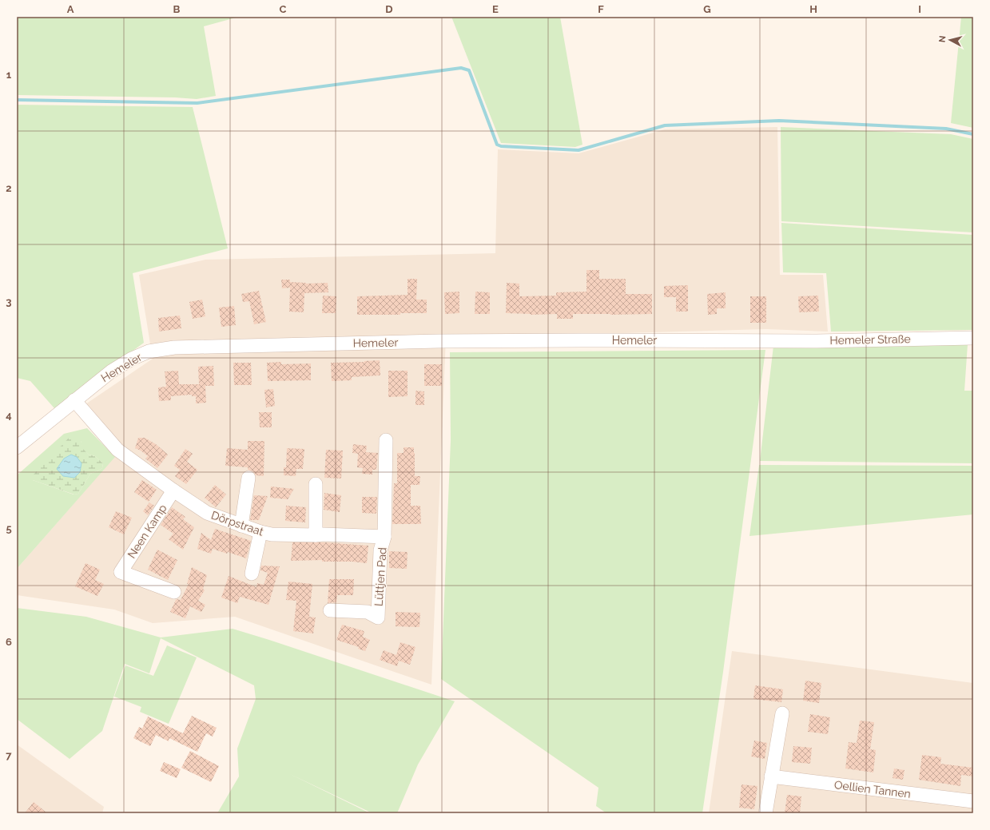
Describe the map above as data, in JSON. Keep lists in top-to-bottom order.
{
  "streets": {
    "street": [
      "Hemeler Straße",
      "Hemeler",
      "Dörpstraat",
      "Neen Kamp",
      "Lüttjen Pad",
      "Oellien Tannen"
    ]
  },
  "crossings": [
    ["Hemeler Straße", "Hemeler"],
    ["Hemeler", "Dörpstraat"],
    ["Dörpstraat", "Neen Kamp"],
    ["Dörpstraat", "Lüttjen Pad"]
  ],
  "north": "left",
  "grid": {
    "columns": [
      "A",
      "B",
      "C",
      "D",
      "E",
      "F",
      "G",
      "H",
      "I"
    ],
    "rows": [
      "1",
      "2",
      "3",
      "4",
      "5",
      "6",
      "7"
    ]
  }
}
